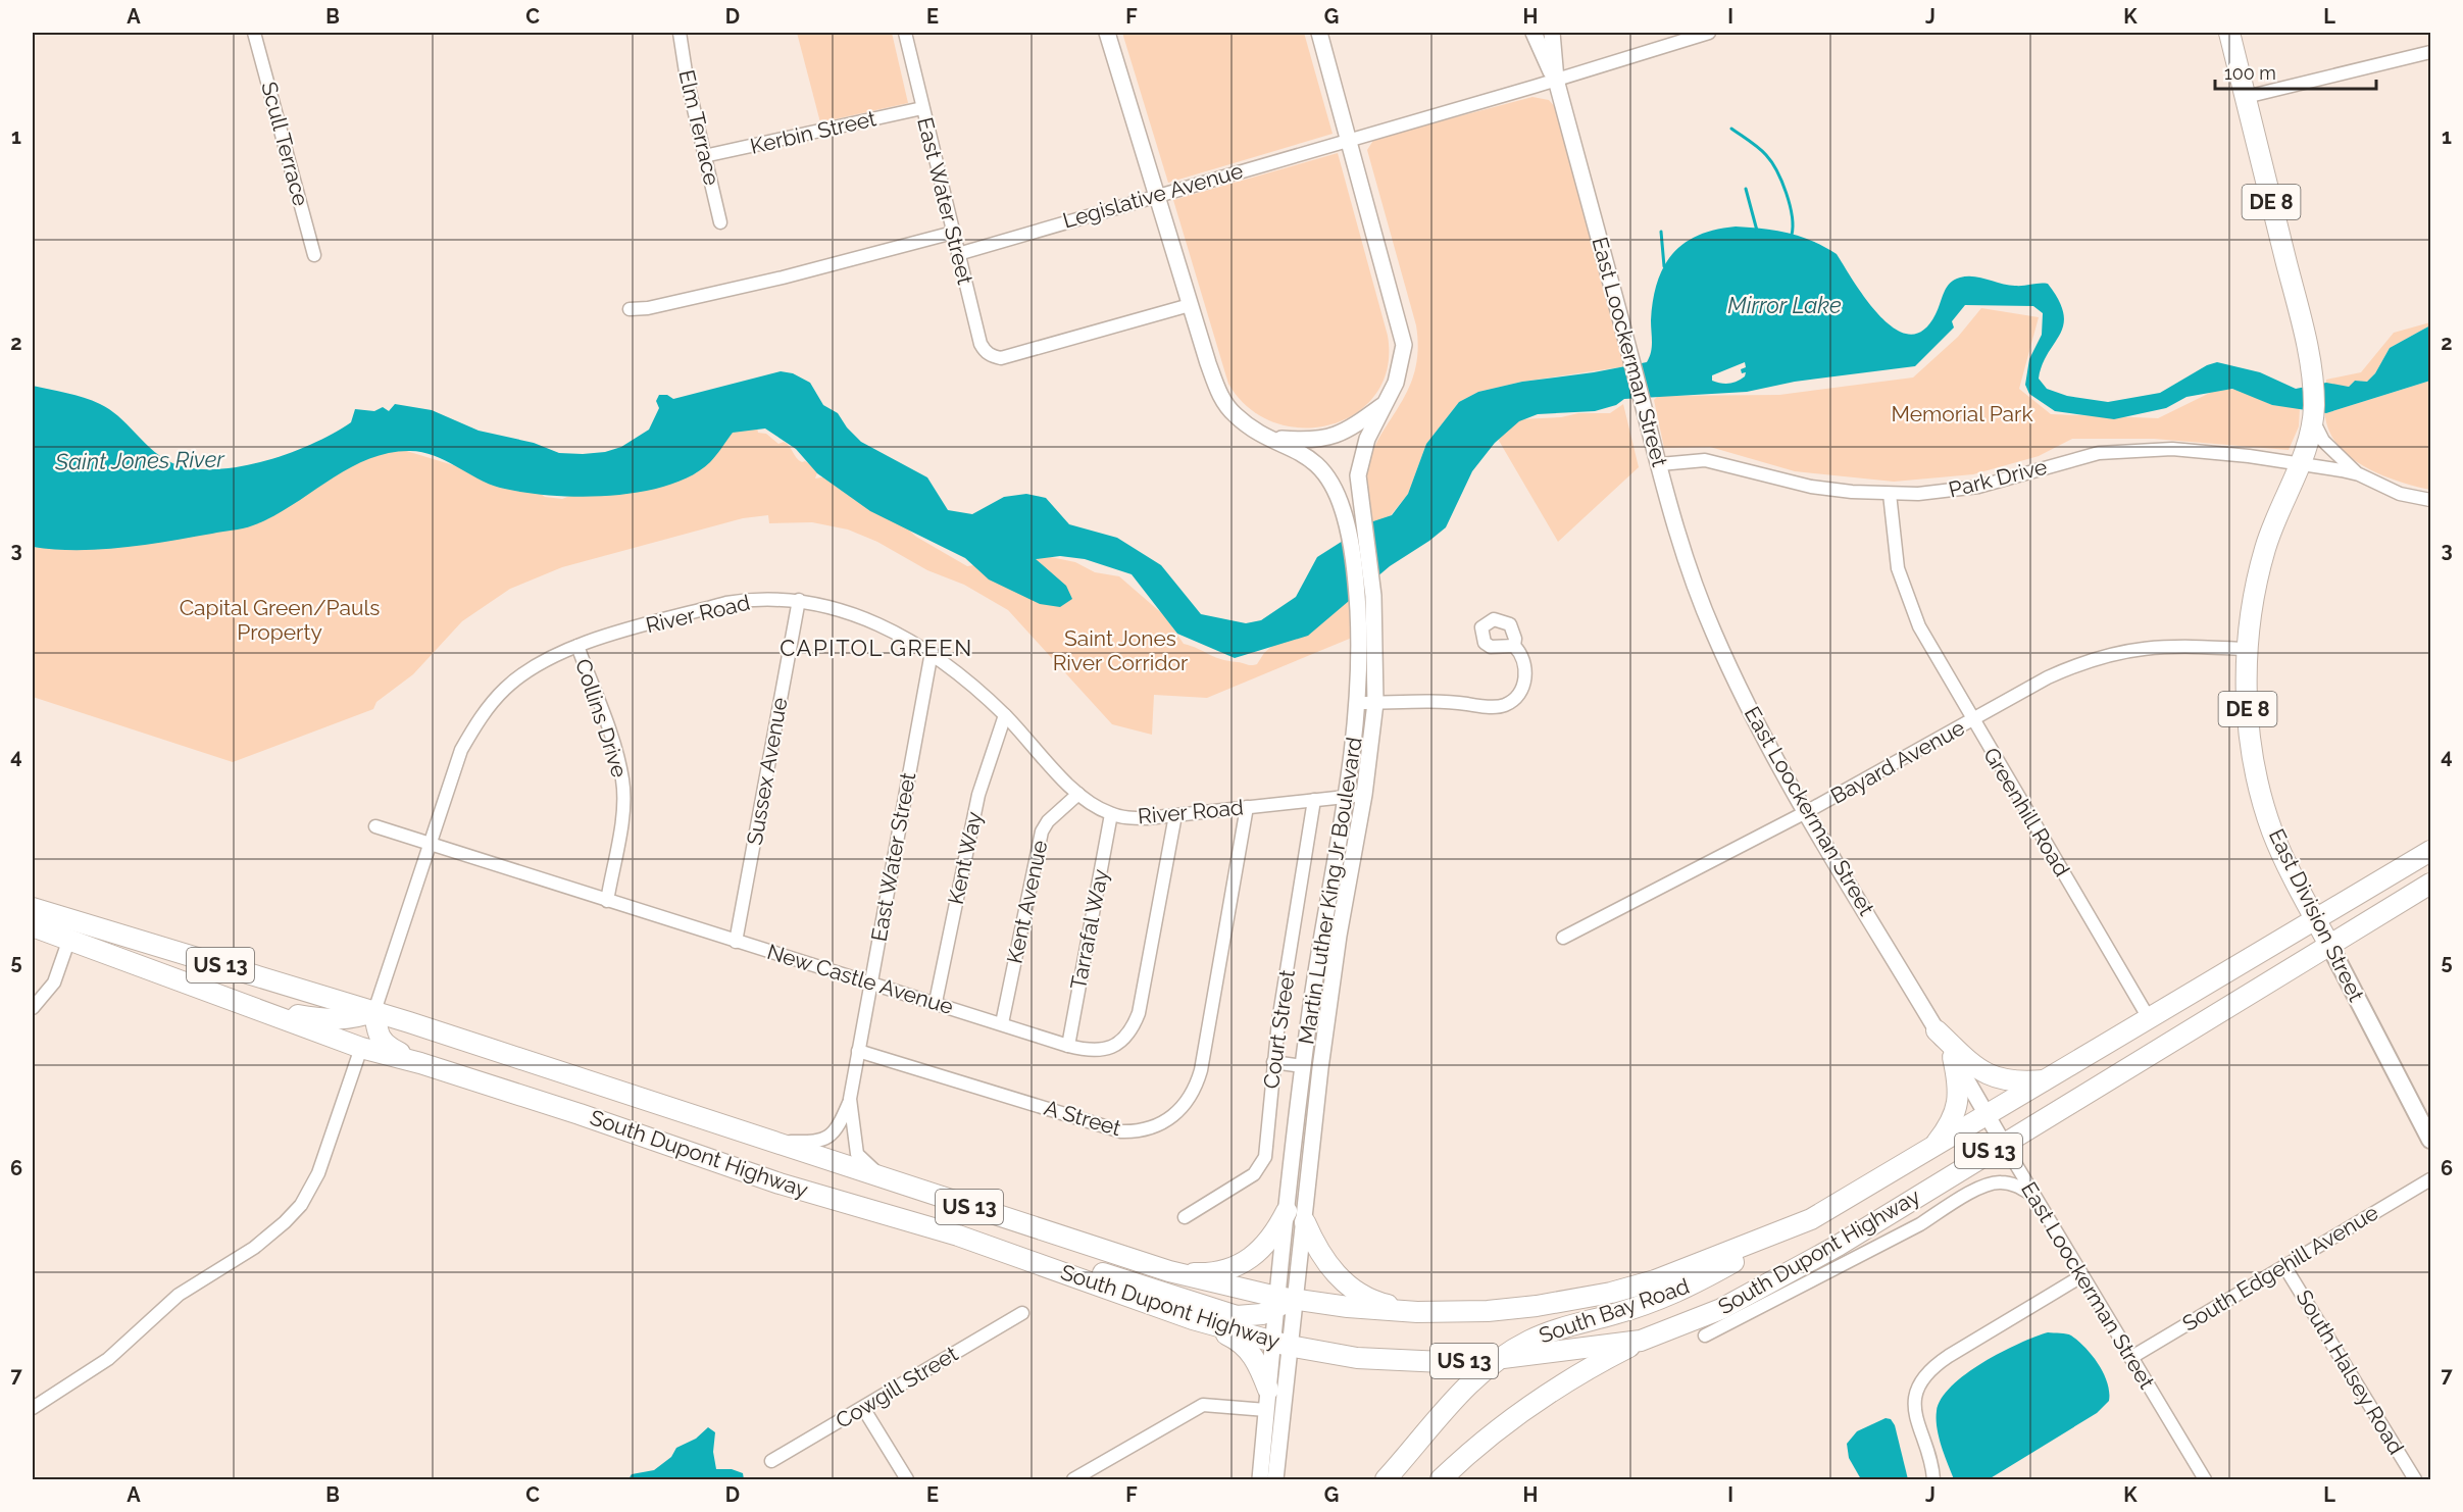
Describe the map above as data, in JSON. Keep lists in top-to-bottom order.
{
  "streets": {
    "highway": [
      "DE 8",
      "East Division Street",
      "US 13",
      "South Dupont Highway",
      "South Bay Road"
    ],
    "street": [
      "Elm Terrace",
      "Kerbin Street",
      "Scull Terrace",
      "Legislative Avenue",
      "East Water Street",
      "East Loockerman Street",
      "Park Drive",
      "River Road",
      "Collins Drive",
      "Bayard Avenue",
      "Sussex Avenue",
      "Greenhill Road",
      "Kent Way",
      "Martin Luther King Jr Boulevard",
      "Kent Avenue",
      "Tarrafal Way",
      "New Castle Avenue",
      "Court Street",
      "A Street",
      "South Edgehill Avenue",
      "South Halsey Road",
      "Cowgill Street"
    ]
  },
  "crossings": [
    ["Elm Terrace", "Kerbin Street"],
    ["Kerbin Street", "East Water Street"],
    ["Legislative Avenue", "East Water Street"],
    ["Legislative Avenue", "East Loockerman Street"],
    ["Legislative Avenue", "Martin Luther King Jr Boulevard"],
    ["East Water Street", "River Road"],
    ["East Water Street", "Martin Luther King Jr Boulevard"],
    ["East Water Street", "New Castle Avenue"],
    ["East Water Street", "A Street"],
    ["East Water Street", "South Dupont Highway"],
    ["DE 8", "Park Drive"],
    ["DE 8", "East Division Street"],
    ["East Loockerman Street", "Park Drive"],
    ["East Loockerman Street", "Bayard Avenue"],
    ["East Loockerman Street", "South Dupont Highway"],
    ["East Loockerman Street", "South Edgehill Avenue"],
    ["Park Drive", "Greenhill Road"],
    ["Park Drive", "East Division Street"],
    ["River Road", "Collins Drive"],
    ["River Road", "Sussex Avenue"],
    ["River Road", "Kent Way"],
    ["River Road", "Martin Luther King Jr Boulevard"],
    ["River Road", "Kent Avenue"],
    ["River Road", "Tarrafal Way"],
    ["River Road", "New Castle Avenue"],
    ["River Road", "Court Street"],
    ["River Road", "A Street"],
    ["River Road", "South Dupont Highway"],
    ["Collins Drive", "New Castle Avenue"],
    ["Bayard Avenue", "Greenhill Road"],
    ["Bayard Avenue", "East Division Street"],
    ["Sussex Avenue", "New Castle Avenue"],
    ["Greenhill Road", "South Dupont Highway"],
    ["Kent Way", "New Castle Avenue"],
    ["Martin Luther King Jr Boulevard", "South Dupont Highway"],
    ["Kent Avenue", "New Castle Avenue"],
    ["East Division Street", "US 13"],
    ["East Division Street", "South Dupont Highway"],
    ["Tarrafal Way", "New Castle Avenue"],
    ["US 13", "South Dupont Highway"],
    ["South Dupont Highway", "South Bay Road"],
    ["South Edgehill Avenue", "South Halsey Road"]
  ],
  "districts": ["CAPITOL GREEN"],
  "water": ["Mirror Lake", "Saint Jones River"],
  "parks": ["Memorial Park", "Capital Green/Pauls Property", "Saint Jones River Corridor"],
  "scale_bar": "100 m",
  "grid": {
    "columns": [
      "A",
      "B",
      "C",
      "D",
      "E",
      "F",
      "G",
      "H",
      "I",
      "J",
      "K",
      "L"
    ],
    "rows": [
      "1",
      "2",
      "3",
      "4",
      "5",
      "6",
      "7"
    ]
  }
}
